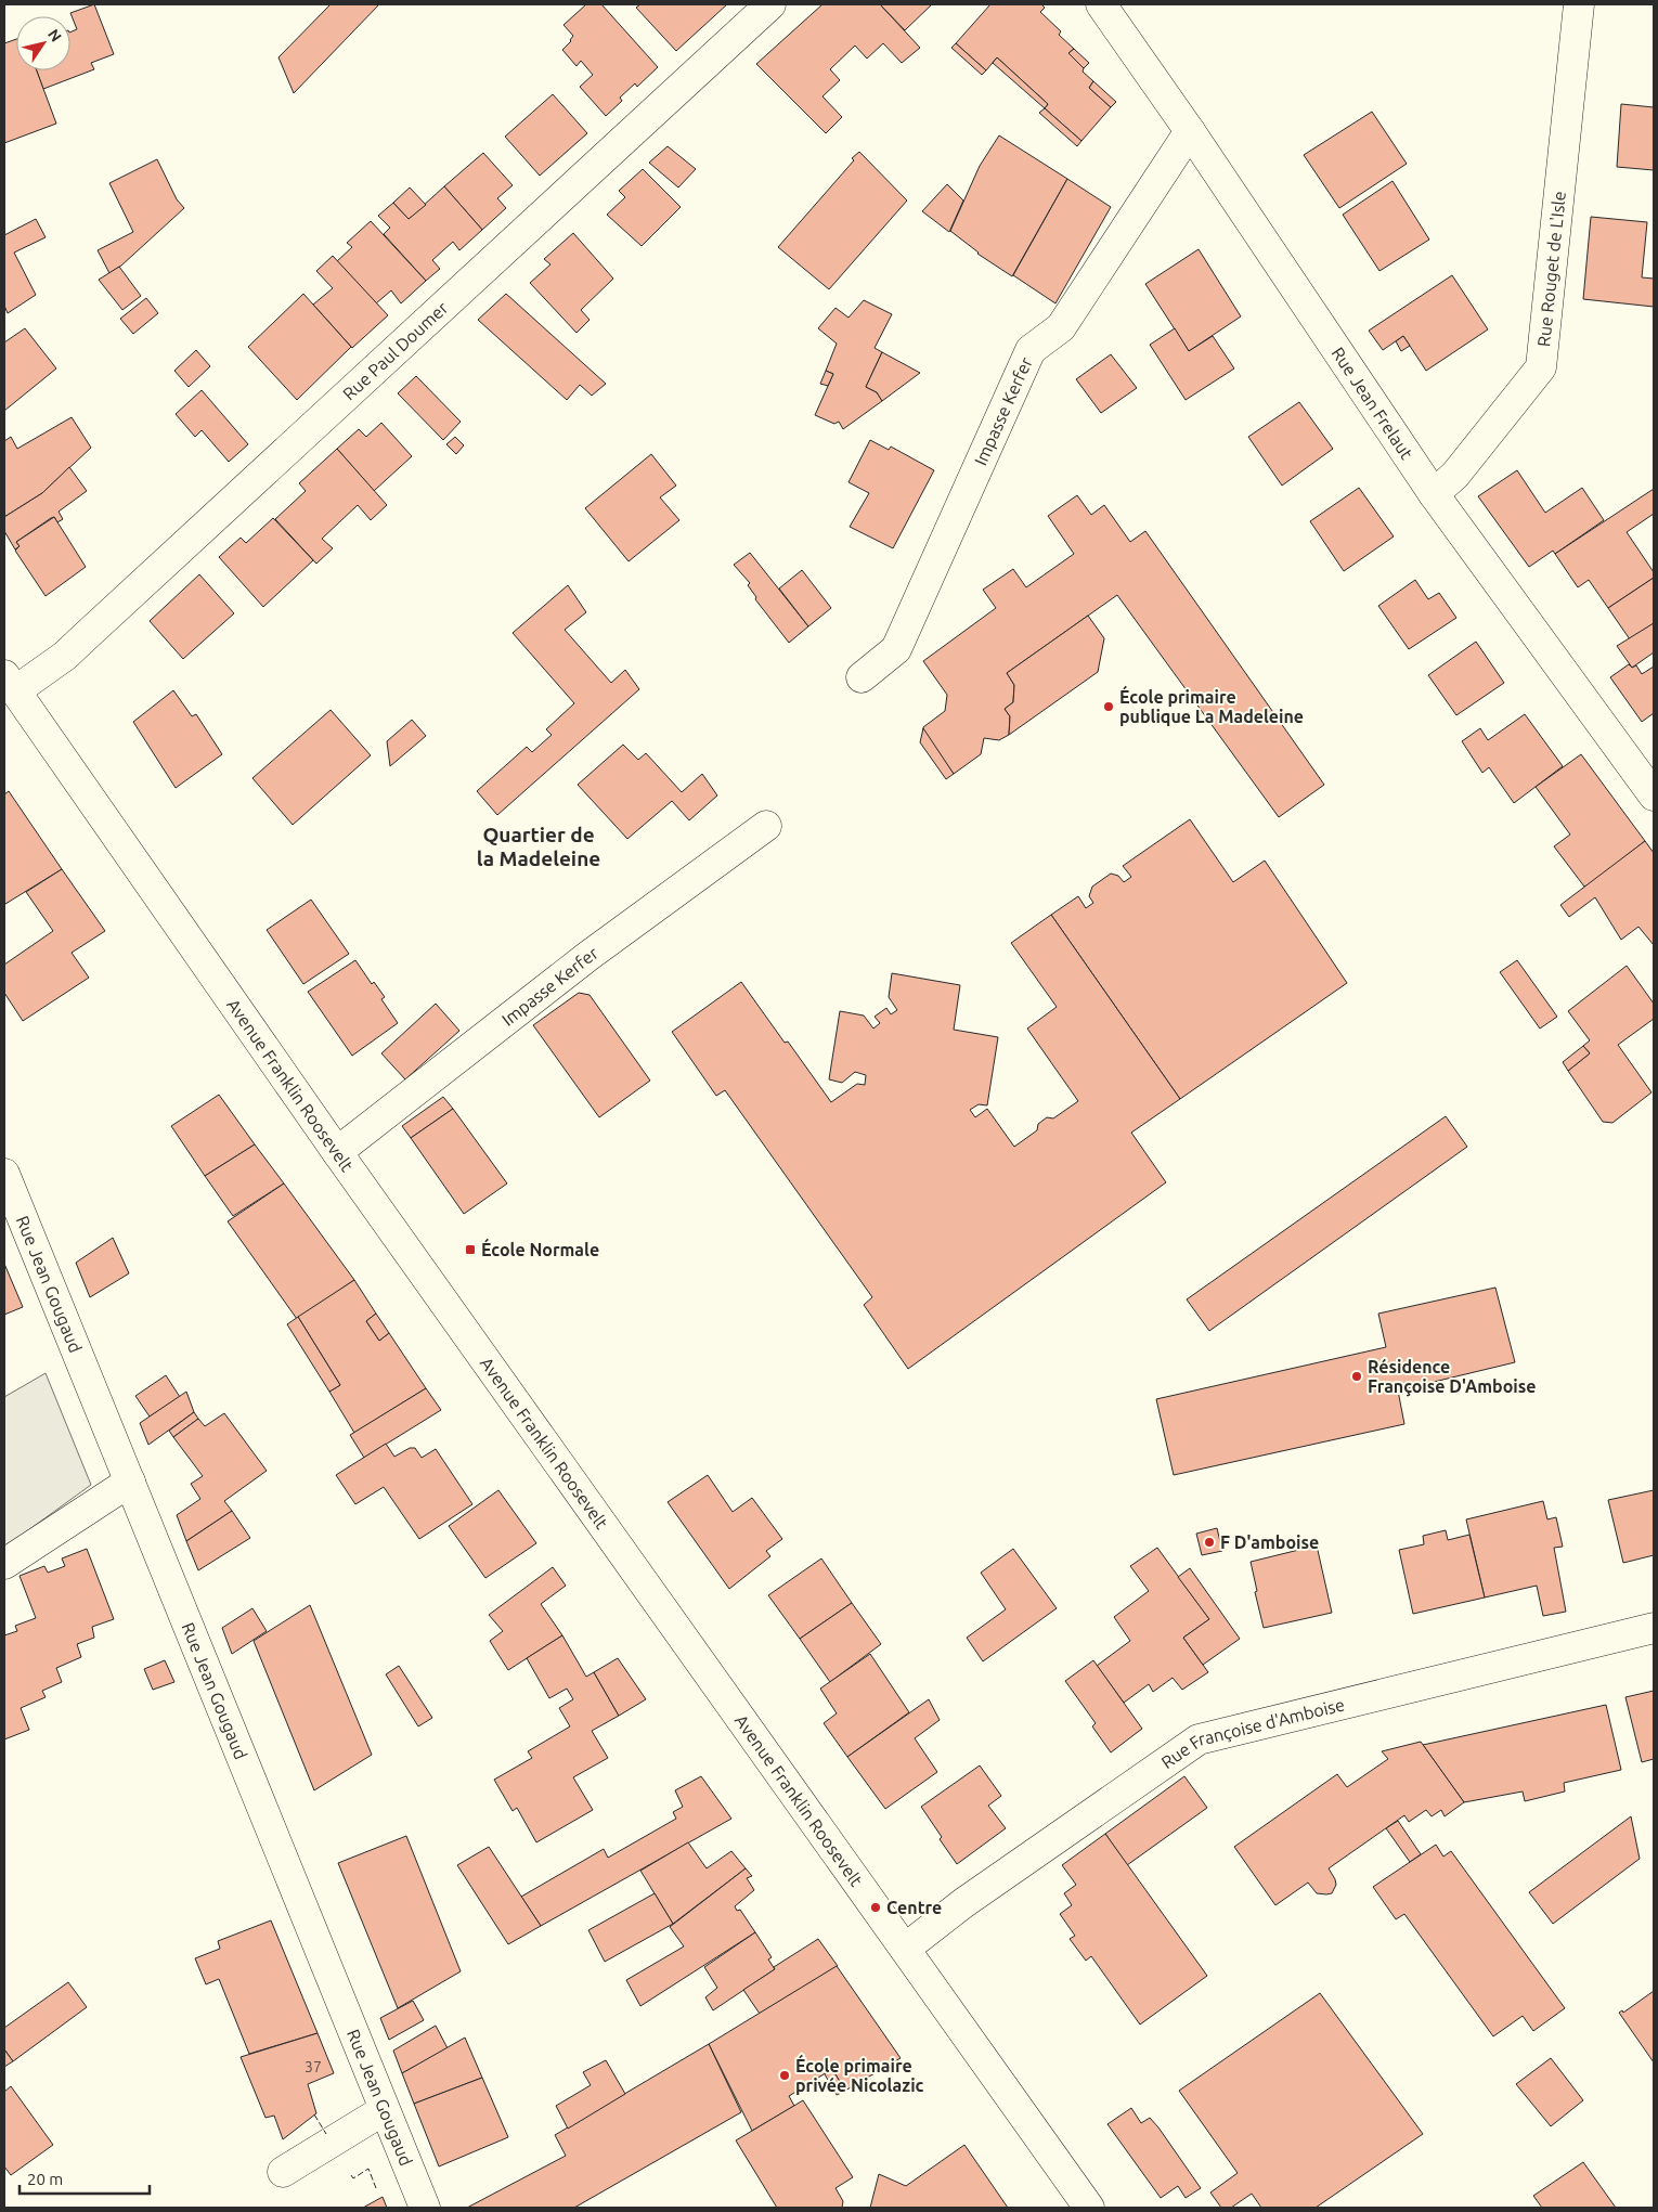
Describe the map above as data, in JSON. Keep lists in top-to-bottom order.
{
  "streets": {
    "street": [
      "Rue Rouget de L'Isle",
      "Rue Paul Doumer",
      "Rue Jean Frelaut",
      "Impasse Kerfer",
      "Avenue Franklin Roosevelt",
      "Rue Jean Gougaud",
      "Rue Françoise d'Amboise"
    ]
  },
  "crossings": [
    ["Rue Rouget de L'Isle", "Rue Jean Frelaut"],
    ["Rue Paul Doumer", "Avenue Franklin Roosevelt"],
    ["Rue Jean Frelaut", "Impasse Kerfer"],
    ["Impasse Kerfer", "Avenue Franklin Roosevelt"],
    ["Avenue Franklin Roosevelt", "Rue Françoise d'Amboise"]
  ],
  "districts": ["Quartier de la Madeleine"],
  "places": {
    "other": [
      "École primaire publique La Madeleine",
      "Résidence Françoise D'Amboise",
      "F D'amboise",
      "Centre",
      "École primaire privée Nicolazic"
    ],
    "transit": ["École Normale"]
  },
  "house_numbers": ["37"],
  "scale_bar": "20 m",
  "north": "top right"
}
